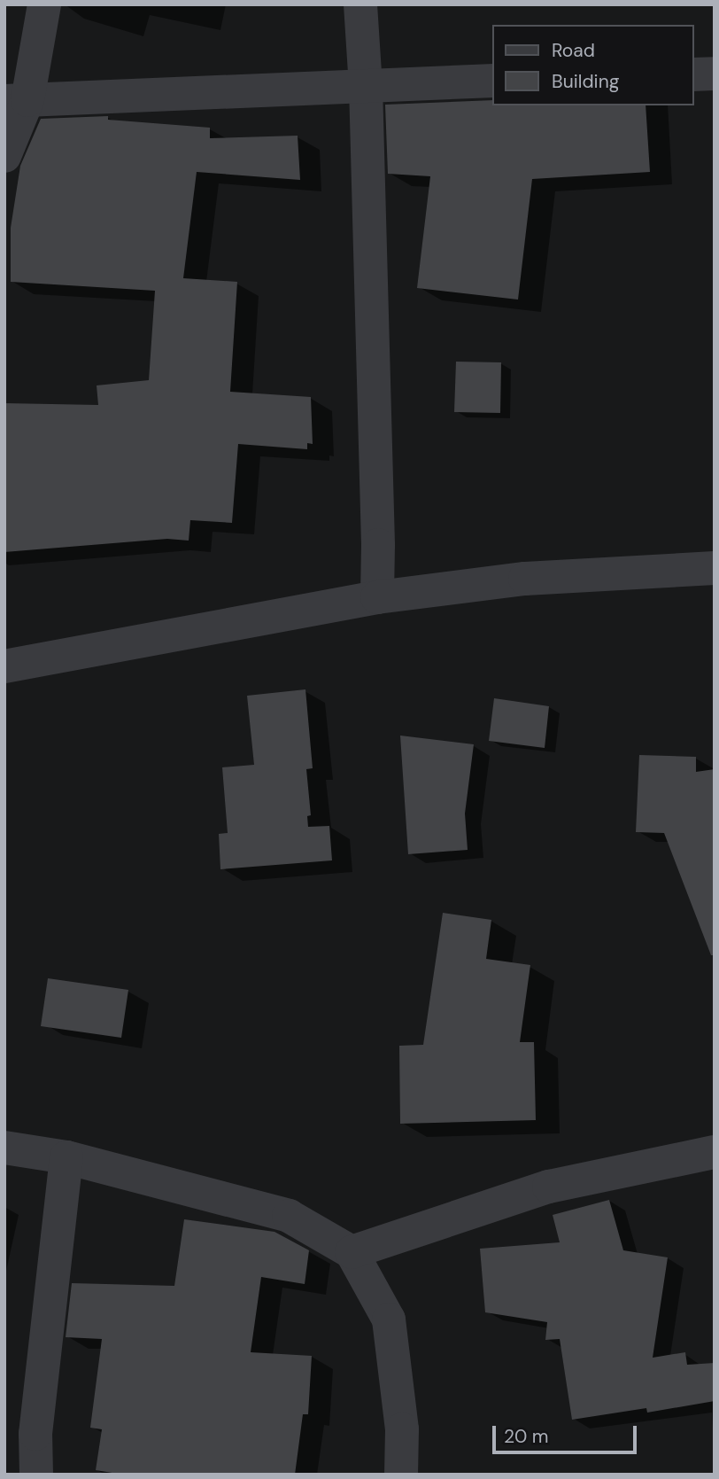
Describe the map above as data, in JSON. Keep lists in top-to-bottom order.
{
  "legend": ["Road", "Building"],
  "scale_bar": "20 m"
}
